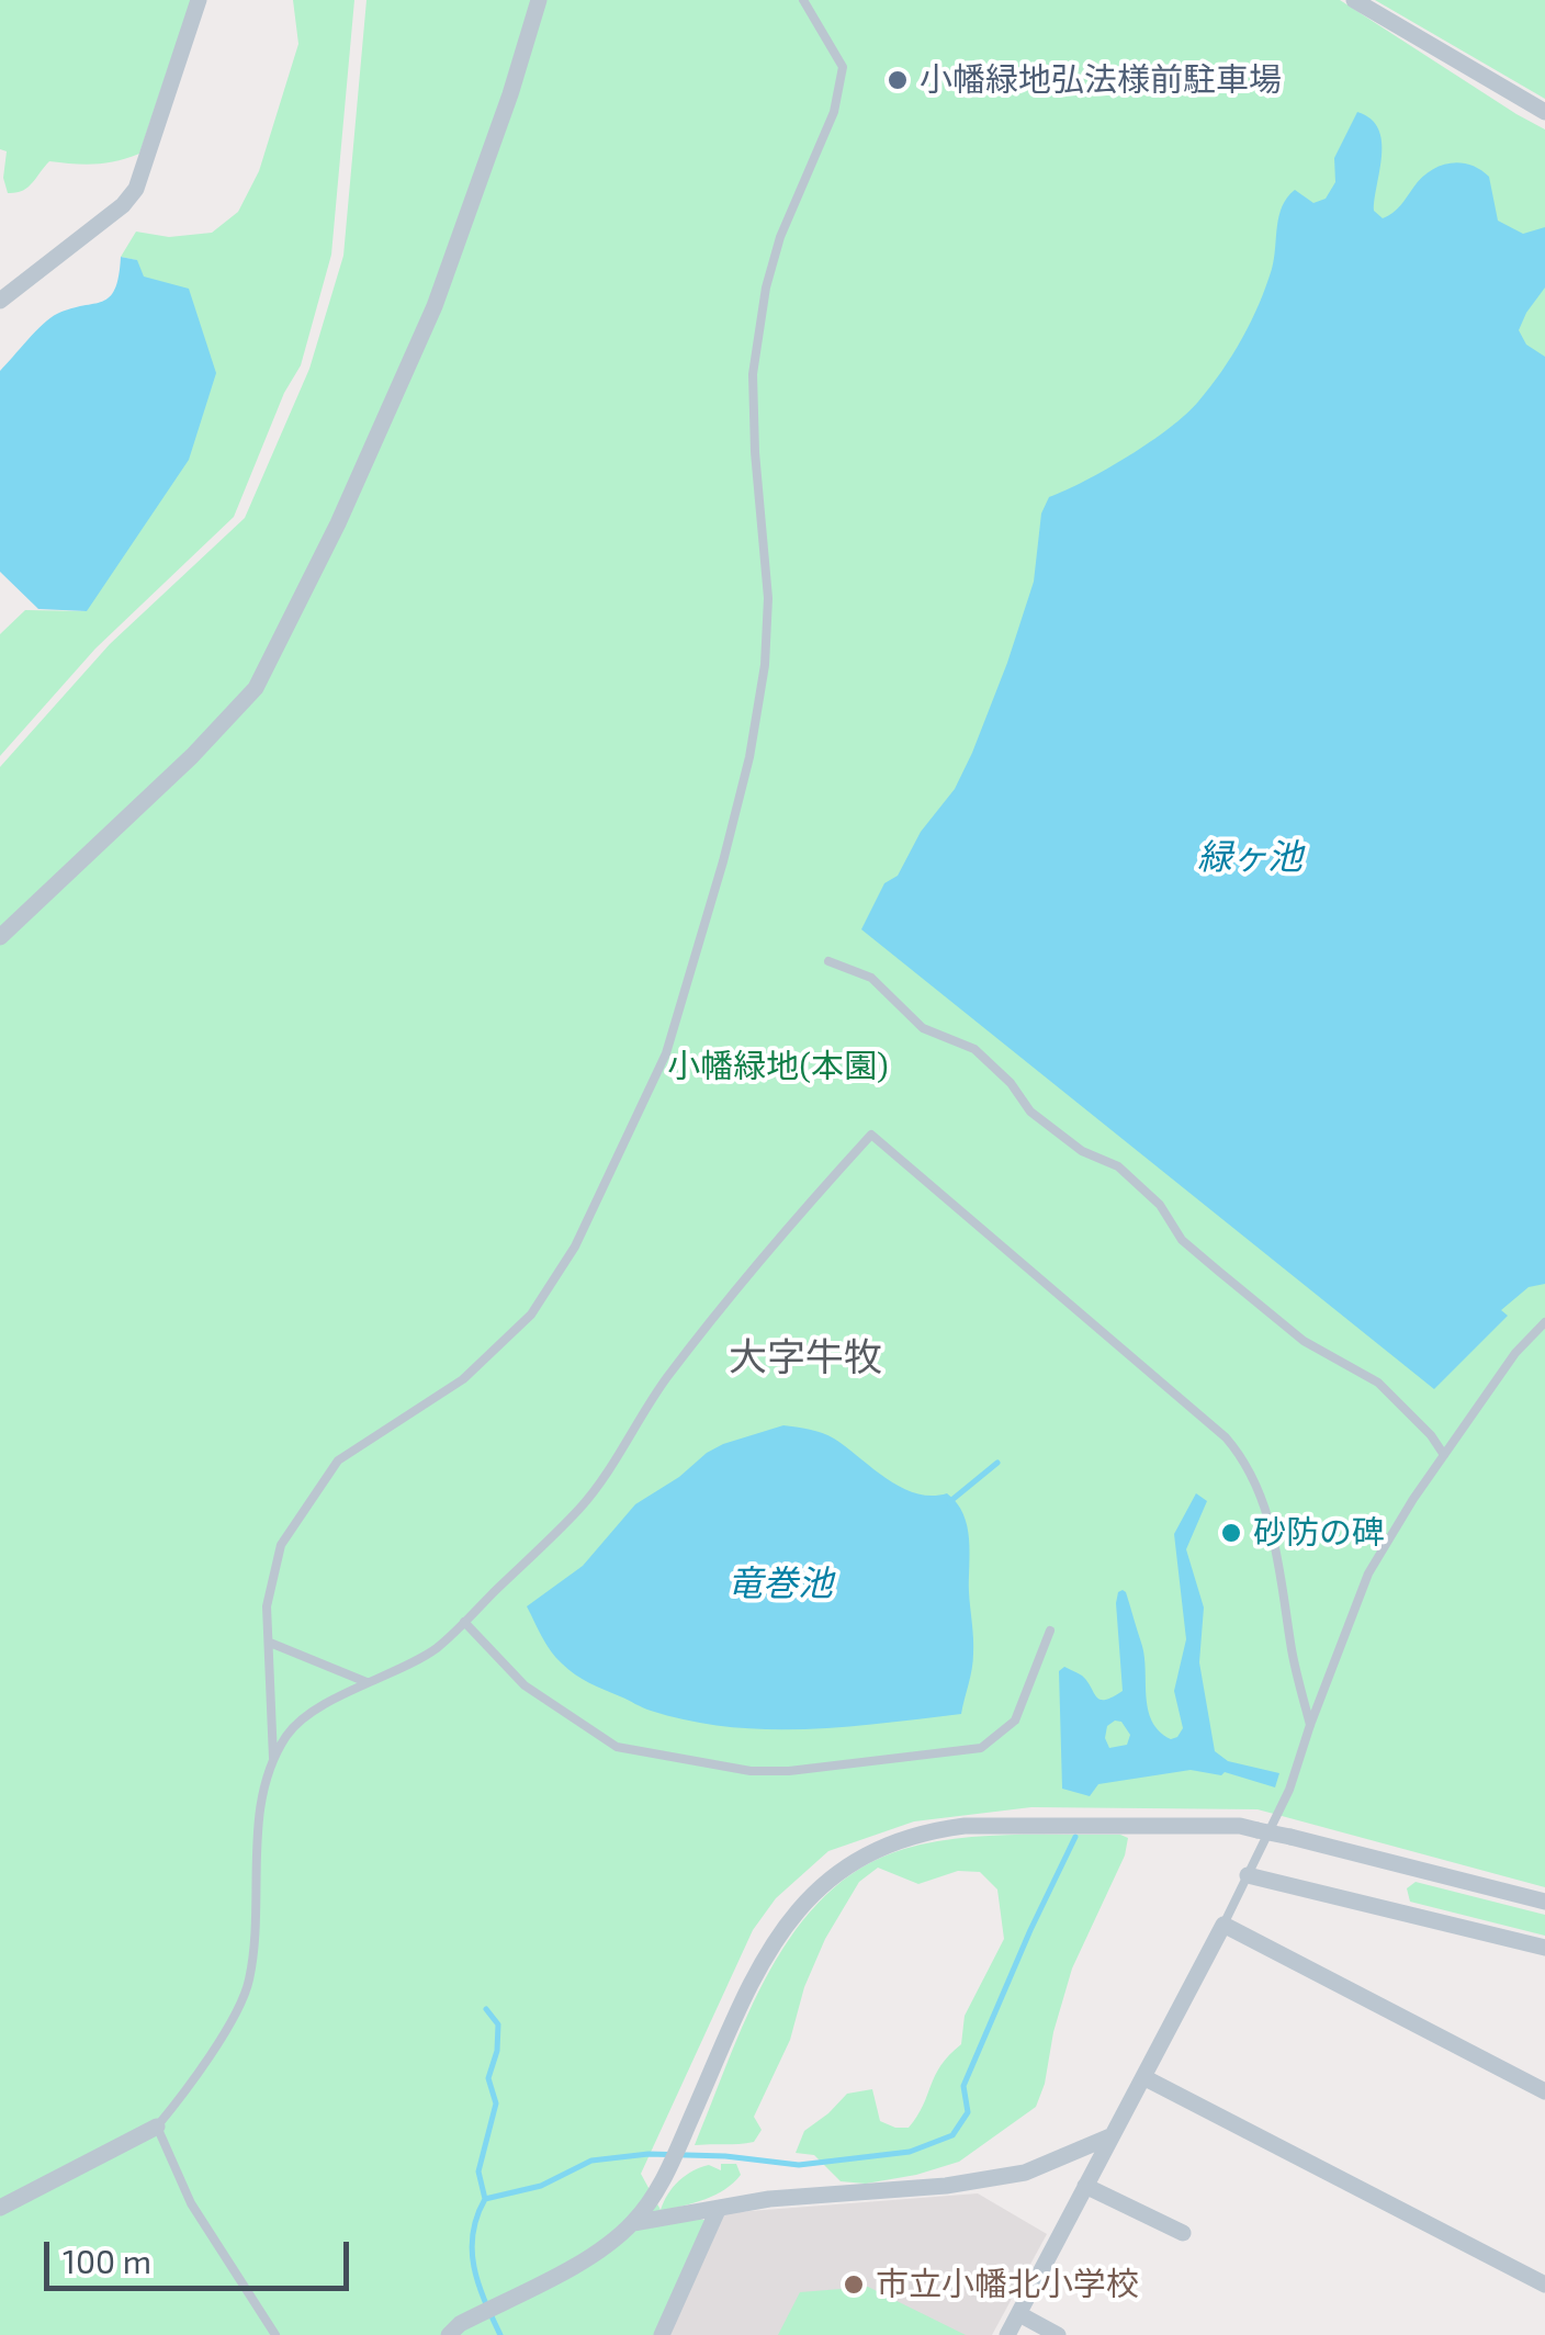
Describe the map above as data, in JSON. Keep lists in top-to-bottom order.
{
  "districts": ["大字牛牧"],
  "water": ["緑ヶ池", "竜巻池"],
  "parks": ["小幡緑地(本園)"],
  "places": ["小幡緑地弘法様前駐車場", "砂防の碑", "市立小幡北小学校"],
  "scale_bar": "100 m"
}
